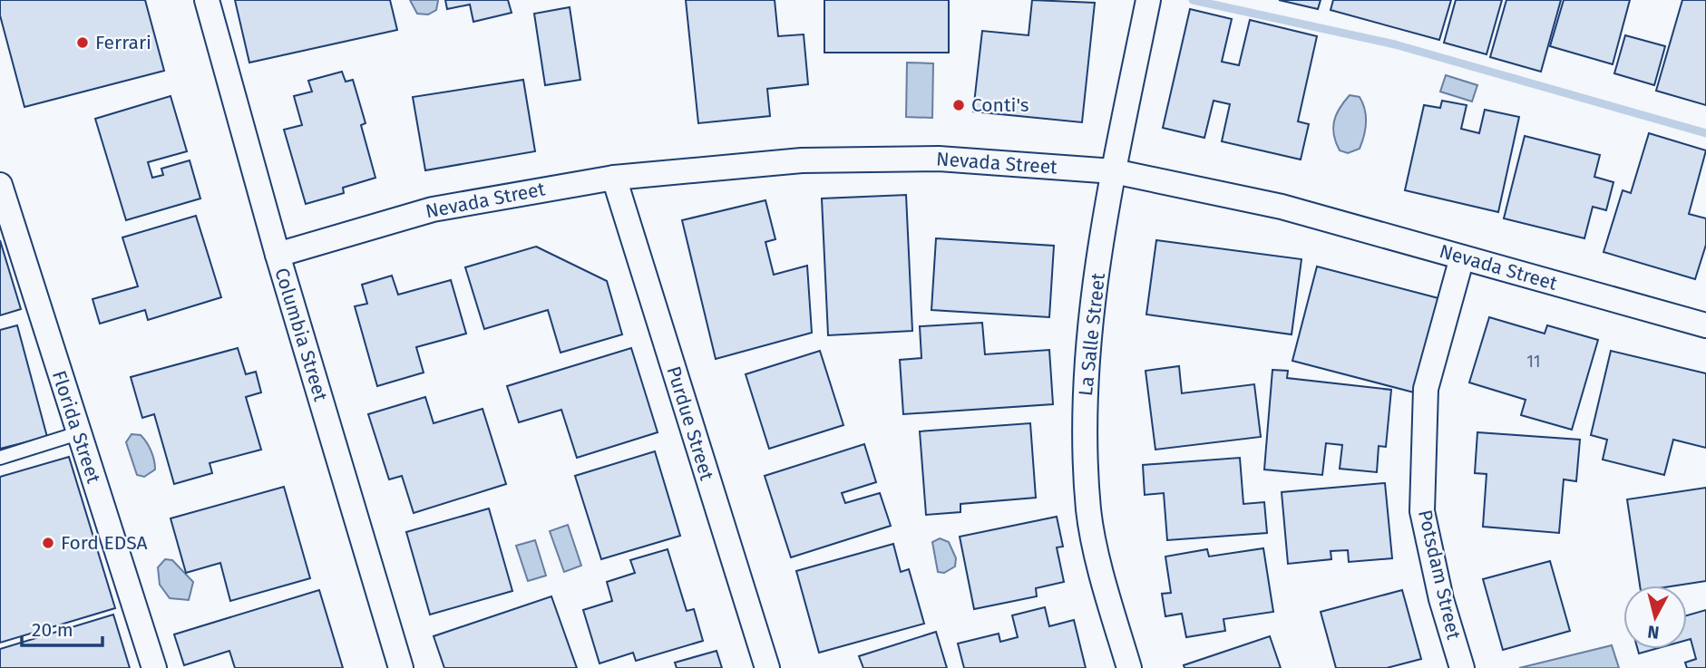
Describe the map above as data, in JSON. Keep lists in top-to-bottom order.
{
  "streets": {
    "street": [
      "Nevada Street",
      "Columbia Street",
      "La Salle Street",
      "Purdue Street",
      "Florida Street",
      "Potsdam Street"
    ]
  },
  "crossings": [
    ["Nevada Street", "Columbia Street"],
    ["Nevada Street", "La Salle Street"],
    ["Nevada Street", "Purdue Street"],
    ["Nevada Street", "Potsdam Street"]
  ],
  "places": ["Ferrari", "Conti's", "Ford EDSA"],
  "house_numbers": ["11"],
  "scale_bar": "20 m",
  "north": "bottom"
}
